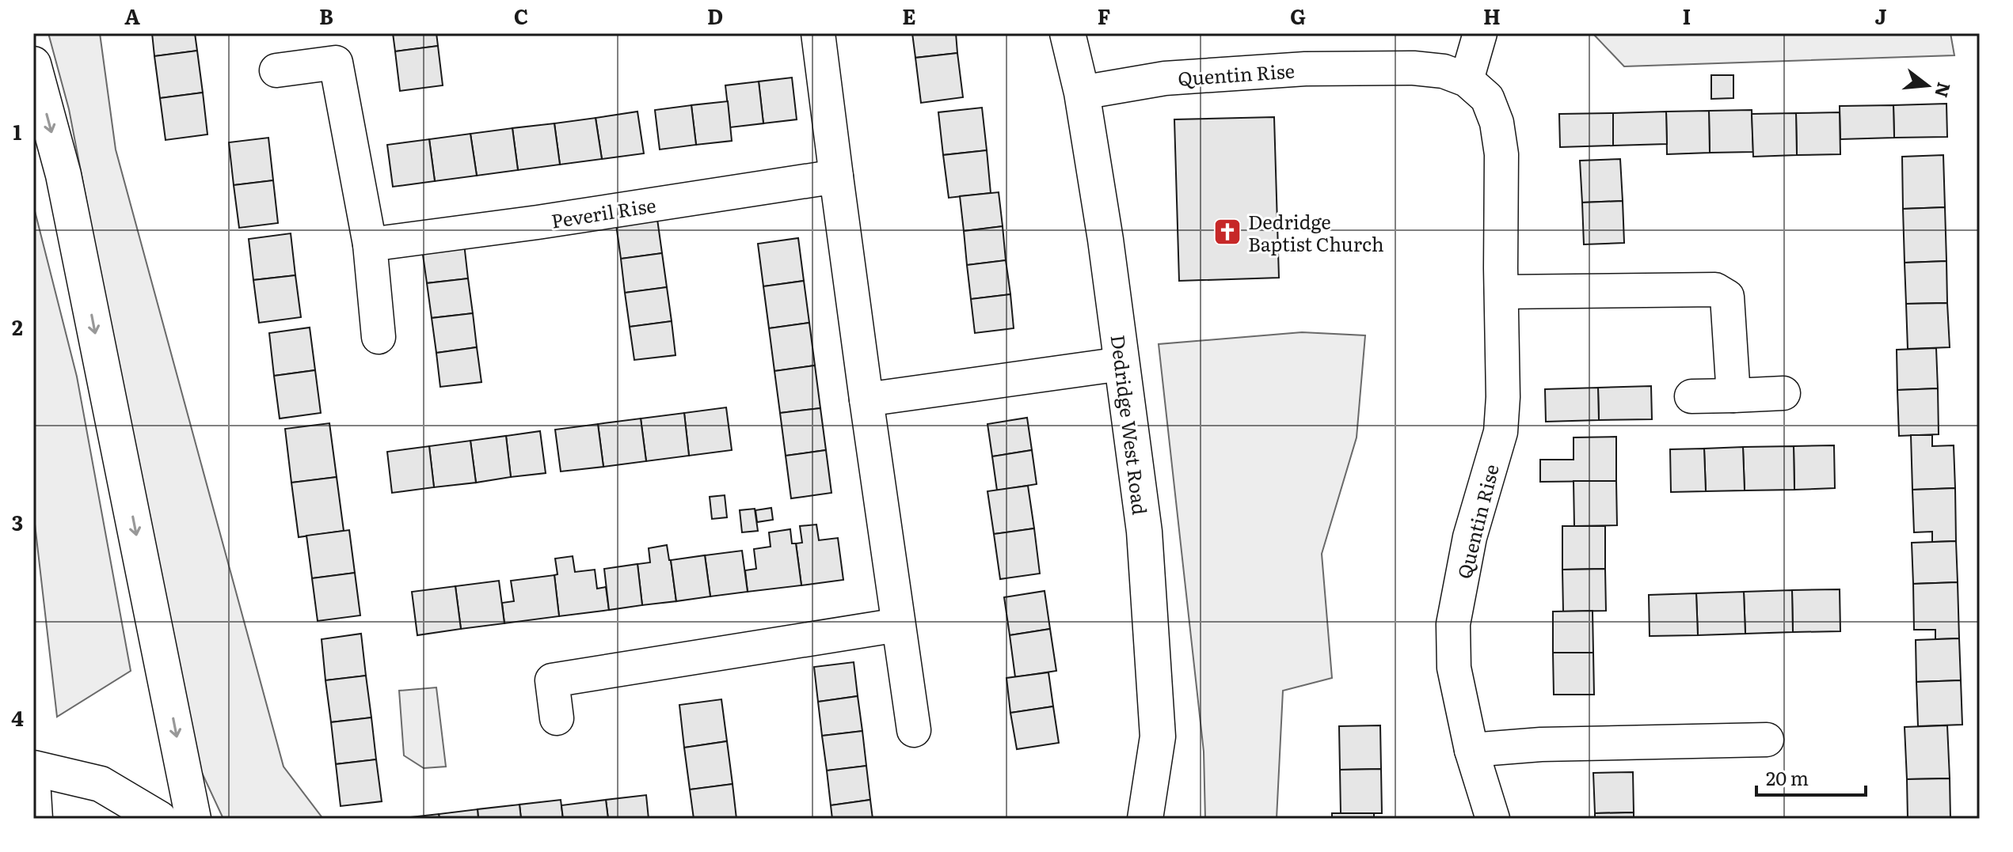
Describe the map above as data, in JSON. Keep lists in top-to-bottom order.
{
  "streets": {
    "street": ["Quentin Rise", "Peveril Rise", "Dedridge West Road"]
  },
  "crossings": [
    ["Quentin Rise", "Dedridge West Road"]
  ],
  "places": {
    "church": ["Dedridge Baptist Church"]
  },
  "scale_bar": "20 m",
  "north": "right",
  "grid": {
    "columns": [
      "A",
      "B",
      "C",
      "D",
      "E",
      "F",
      "G",
      "H",
      "I",
      "J"
    ],
    "rows": [
      "1",
      "2",
      "3",
      "4"
    ]
  }
}
